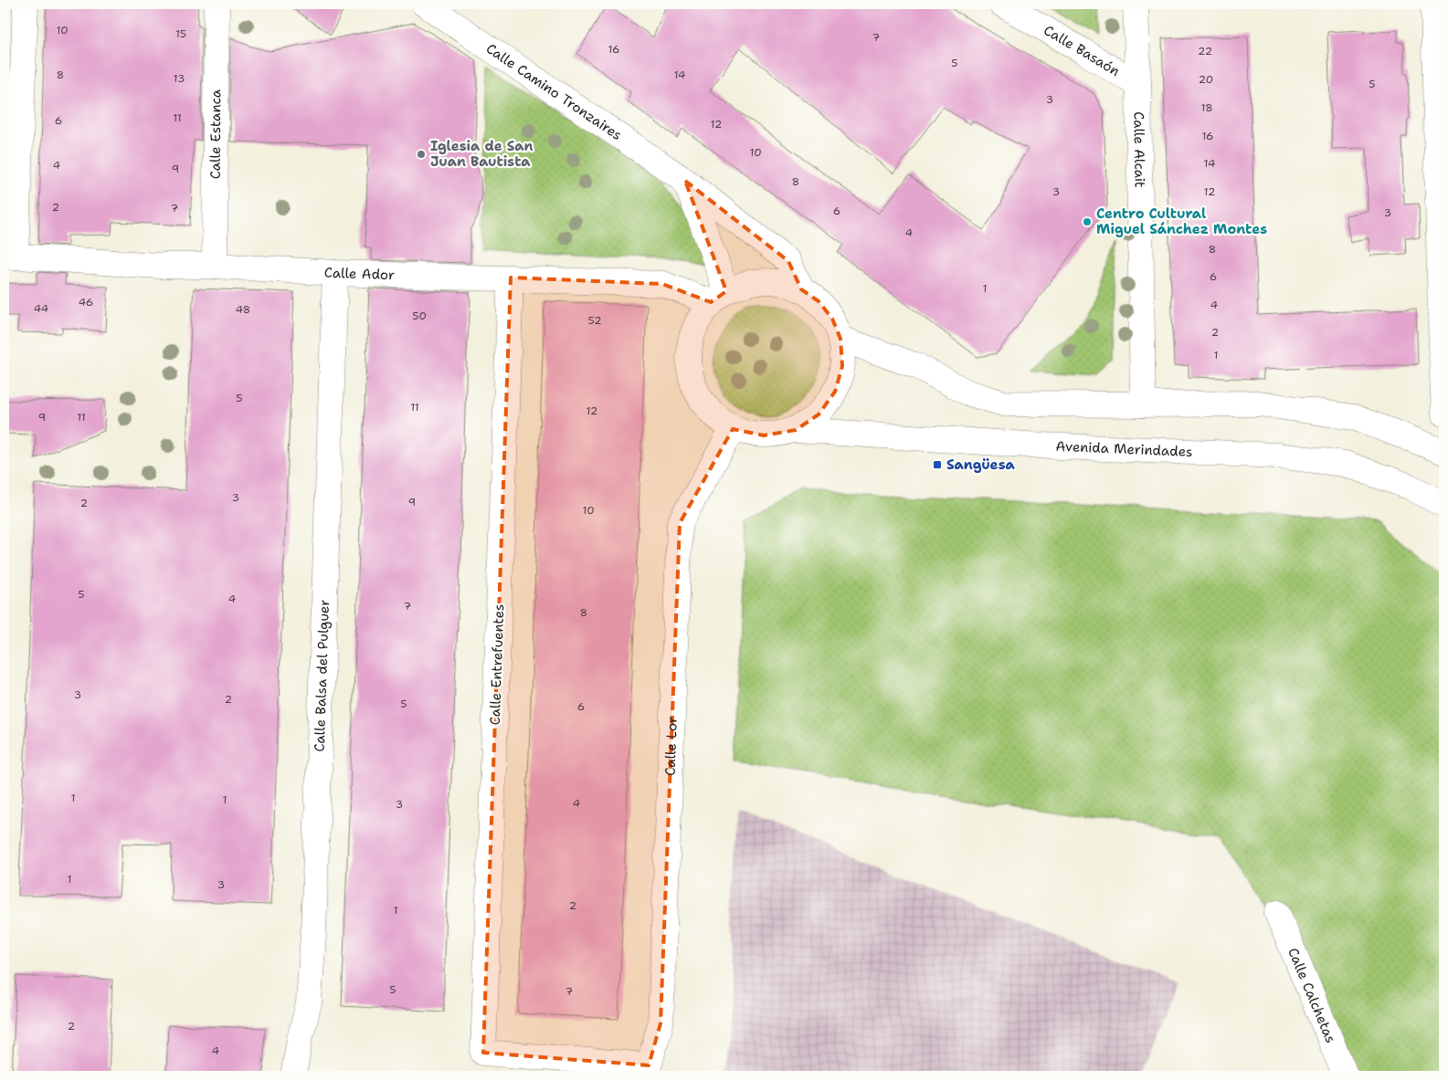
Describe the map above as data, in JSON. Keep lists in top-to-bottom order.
{
  "streets": {
    "street": [
      "Calle Basaón",
      "Calle Camino Tronzaires",
      "Calle Estanca",
      "Calle Alcait",
      "Calle Ador",
      "Avenida Merindades",
      "Calle Entrefuentes",
      "Calle Balsa del Pulguer",
      "Calle Lor",
      "Calle Calchetas"
    ]
  },
  "crossings": [
    ["Calle Basaón", "Calle Alcait"],
    ["Calle Camino Tronzaires", "Calle Ador"],
    ["Calle Camino Tronzaires", "Avenida Merindades"],
    ["Calle Camino Tronzaires", "Calle Lor"],
    ["Calle Estanca", "Calle Ador"],
    ["Calle Ador", "Avenida Merindades"],
    ["Calle Ador", "Calle Entrefuentes"],
    ["Calle Ador", "Calle Balsa del Pulguer"],
    ["Calle Ador", "Calle Lor"],
    ["Avenida Merindades", "Calle Lor"],
    ["Calle Entrefuentes", "Calle Lor"]
  ],
  "places": {
    "other": ["Iglesia de San Juan Bautista", "Centro Cultural Miguel Sánchez Montes"],
    "transit": ["Sangüesa"]
  },
  "house_numbers": [
    "10",
    "15",
    "7",
    "16",
    "22",
    "5",
    "8",
    "14",
    "13",
    "20",
    "5",
    "3",
    "18",
    "11",
    "6",
    "12",
    "16",
    "10",
    "14",
    "4",
    "9",
    "8",
    "3",
    "12",
    "2",
    "7",
    "6",
    "3",
    "4",
    "8",
    "6",
    "1",
    "46",
    "4",
    "44",
    "48",
    "50",
    "52",
    "2",
    "1",
    "5",
    "11",
    "12",
    "9",
    "11",
    "3",
    "9",
    "2",
    "10",
    "5",
    "4",
    "7",
    "8",
    "3",
    "2",
    "5",
    "6",
    "1",
    "1",
    "4",
    "3",
    "1",
    "3",
    "2",
    "1",
    "5",
    "7",
    "2",
    "4"
  ]
}
